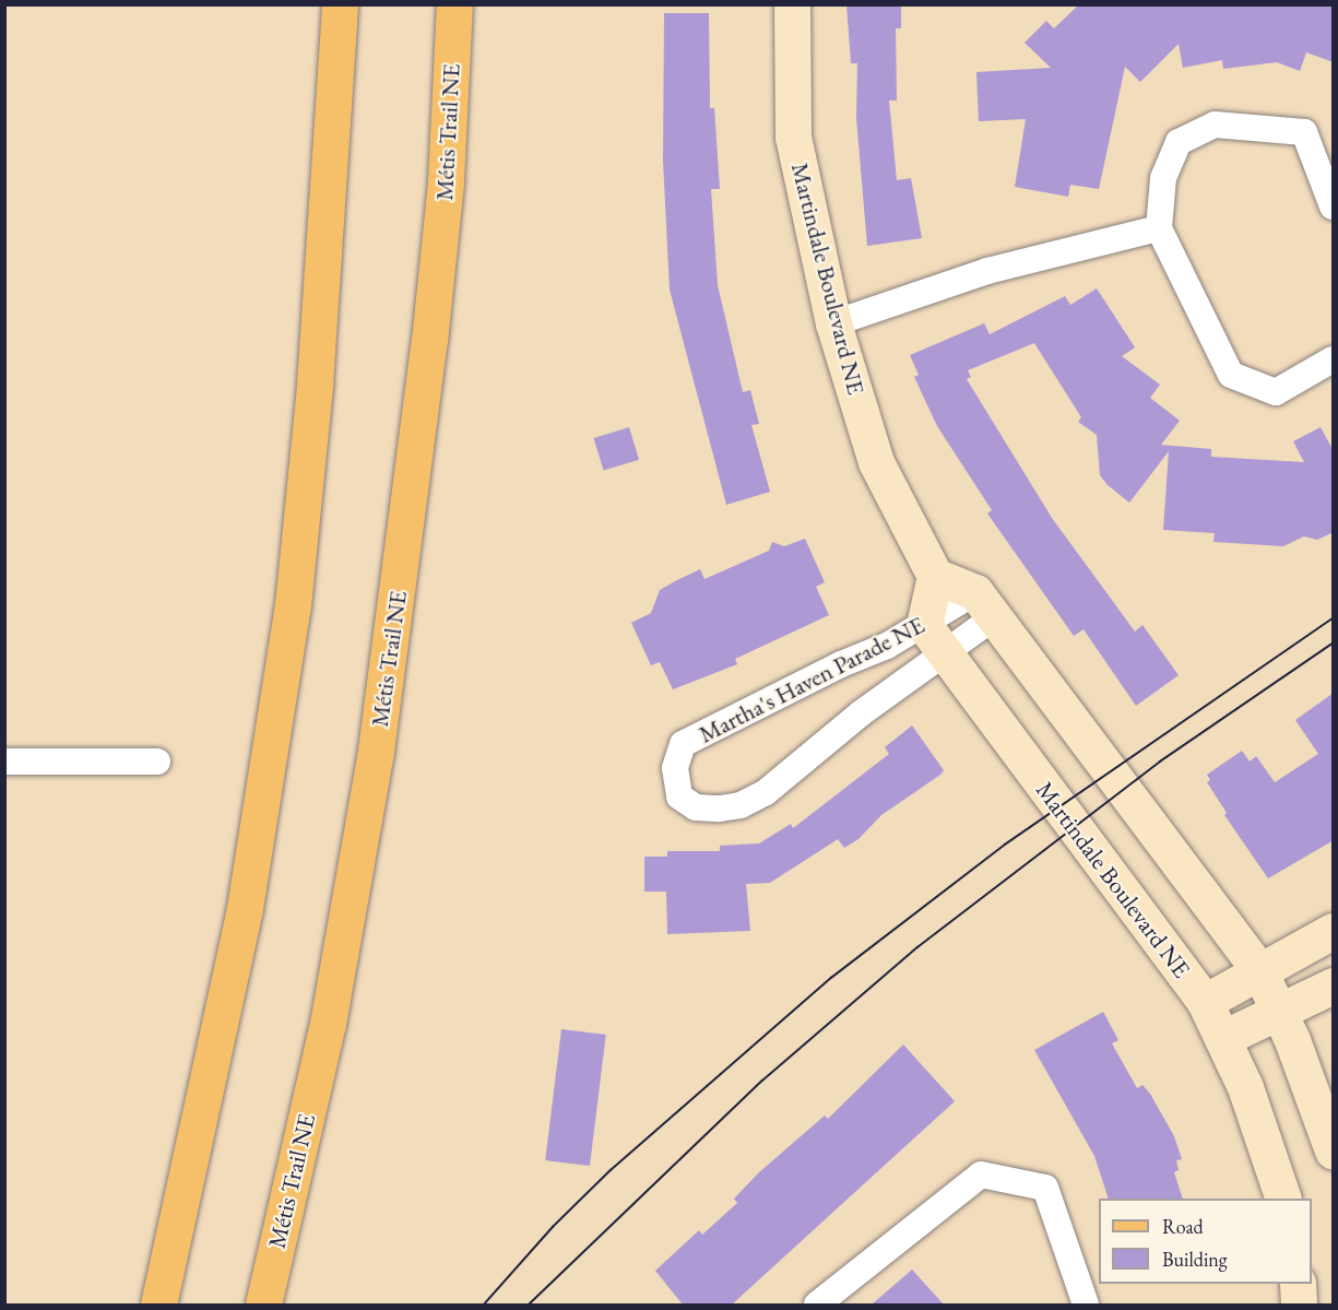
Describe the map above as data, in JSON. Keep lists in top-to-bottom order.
{
  "streets": {
    "main road": ["Métis Trail NE"],
    "street": ["Martindale Boulevard NE", "Martha's Haven Parade NE"]
  },
  "crossings": [
    ["Martindale Boulevard NE", "Martha's Haven Parade NE"]
  ],
  "legend": ["Road", "Building"]
}
